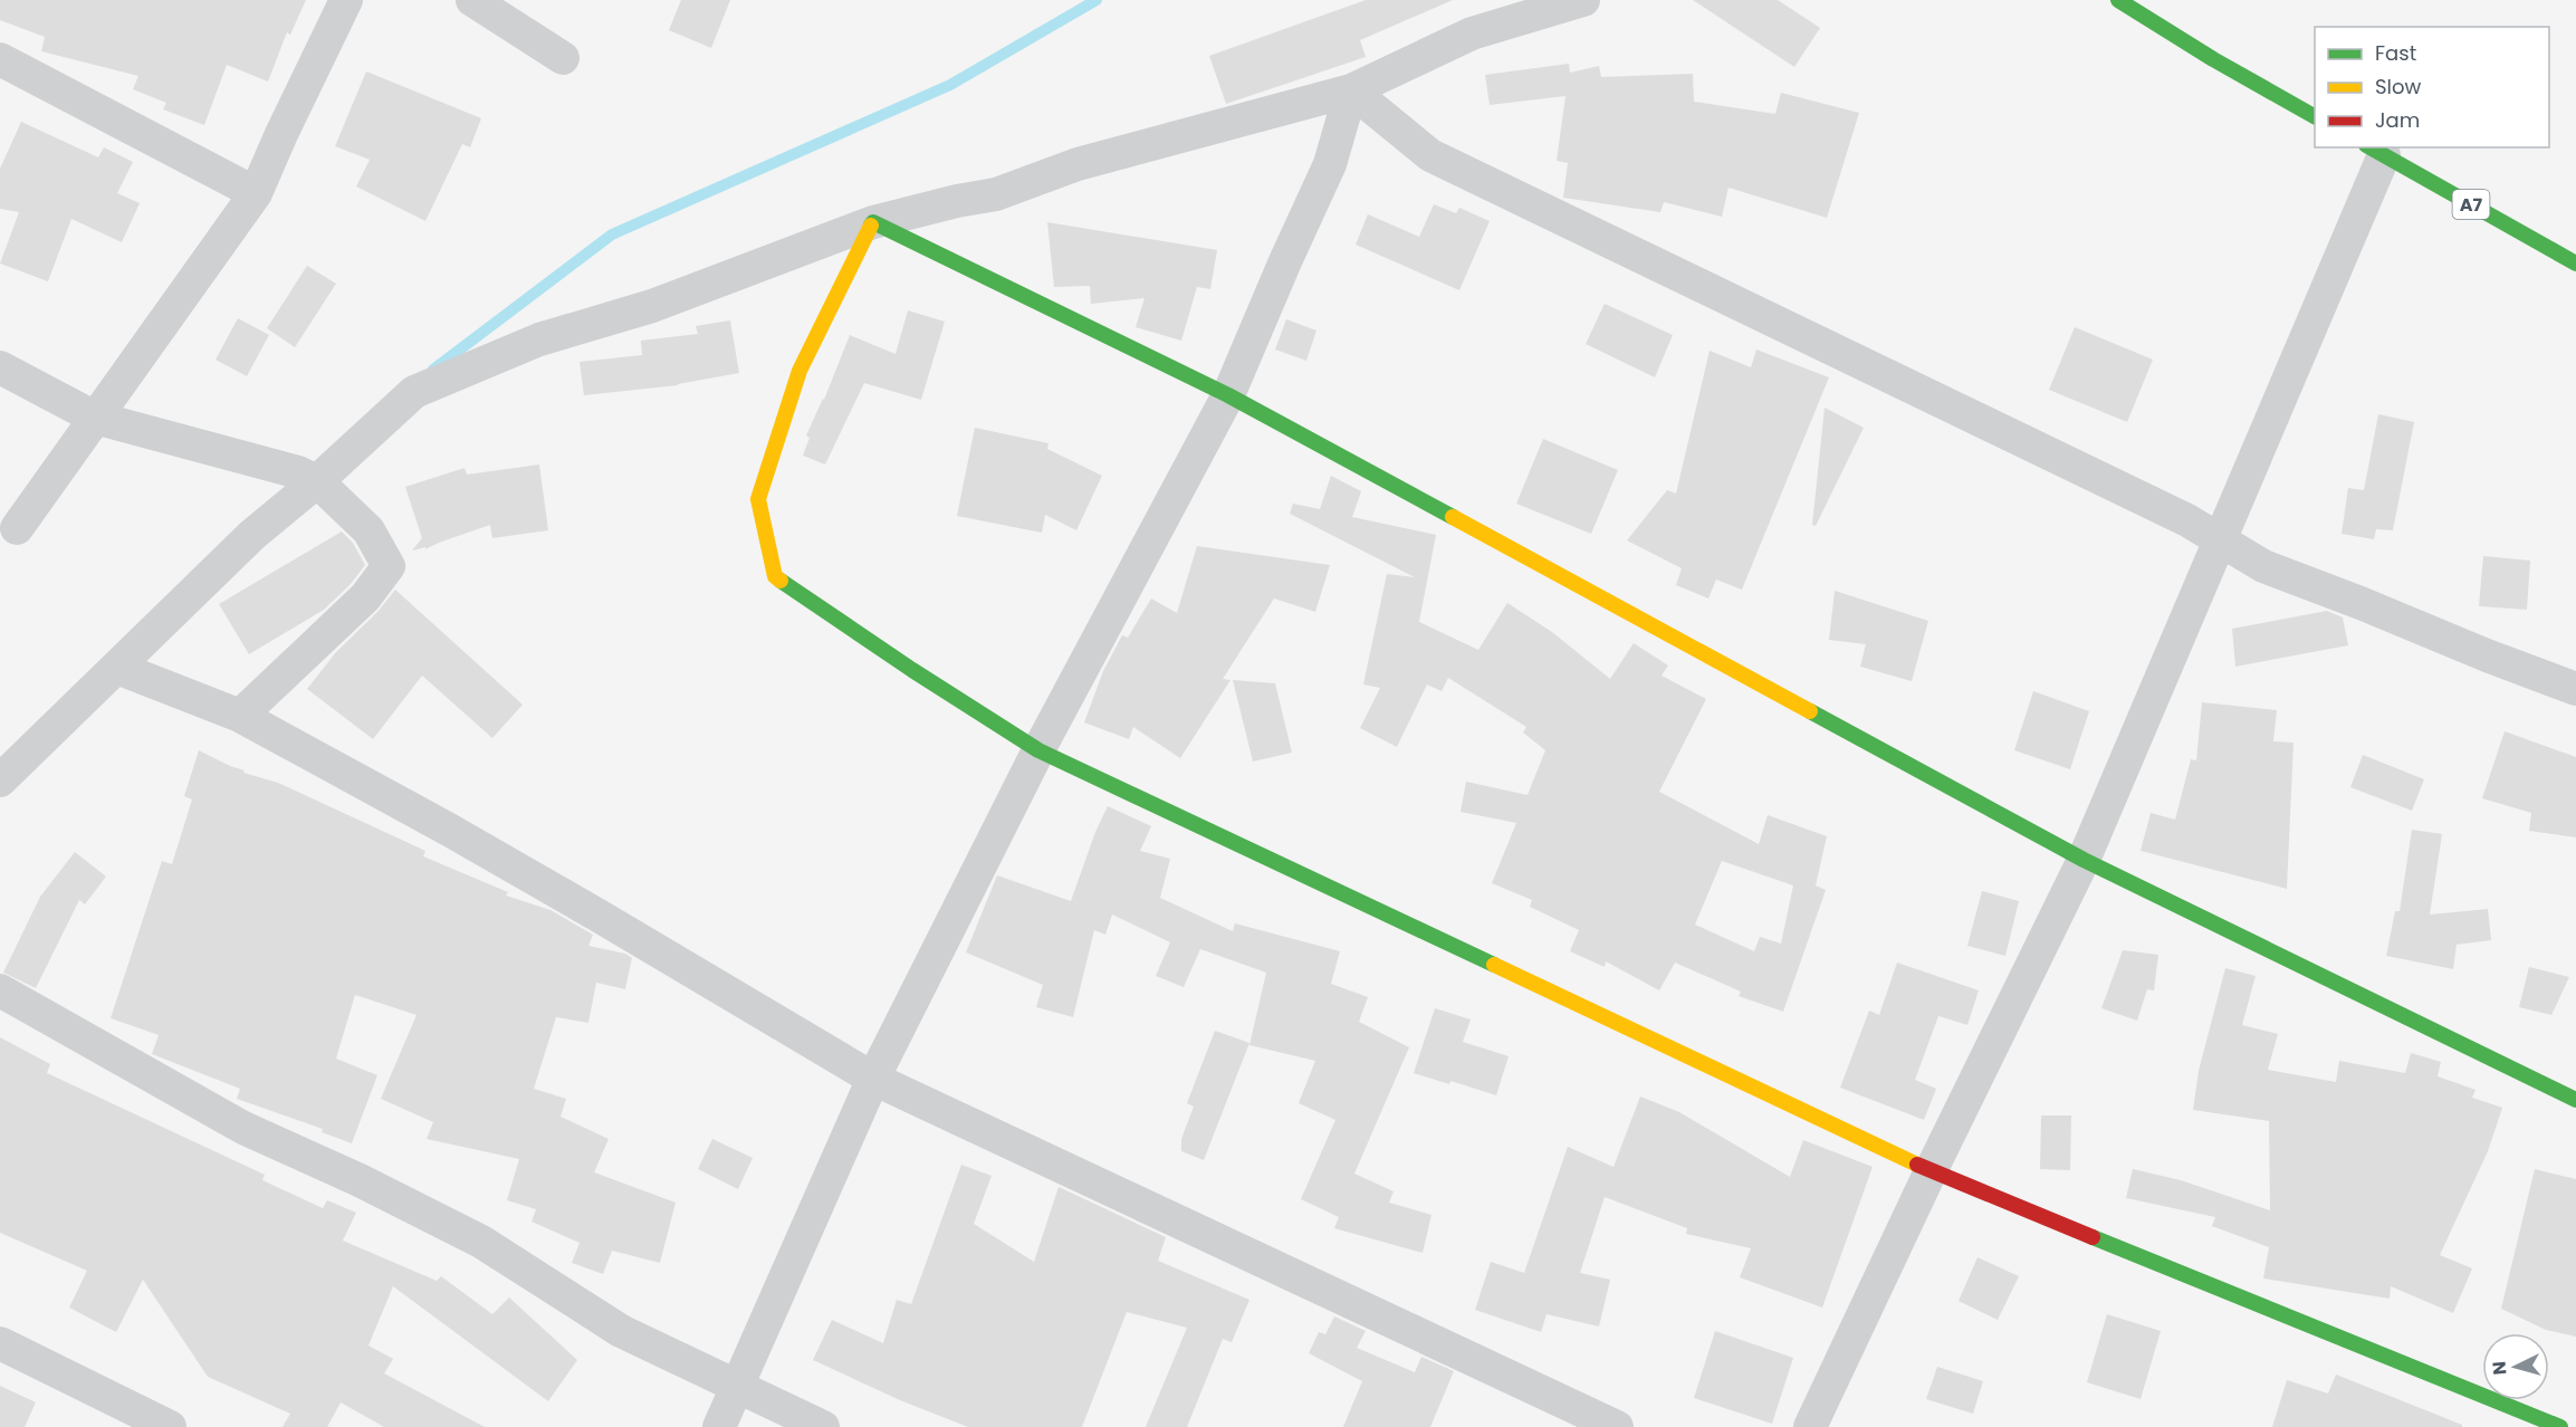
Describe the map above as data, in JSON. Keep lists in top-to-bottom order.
{
  "streets": {
    "main road": ["A7"]
  },
  "legend": ["Fast", "Slow", "Jam"],
  "north": "left"
}
